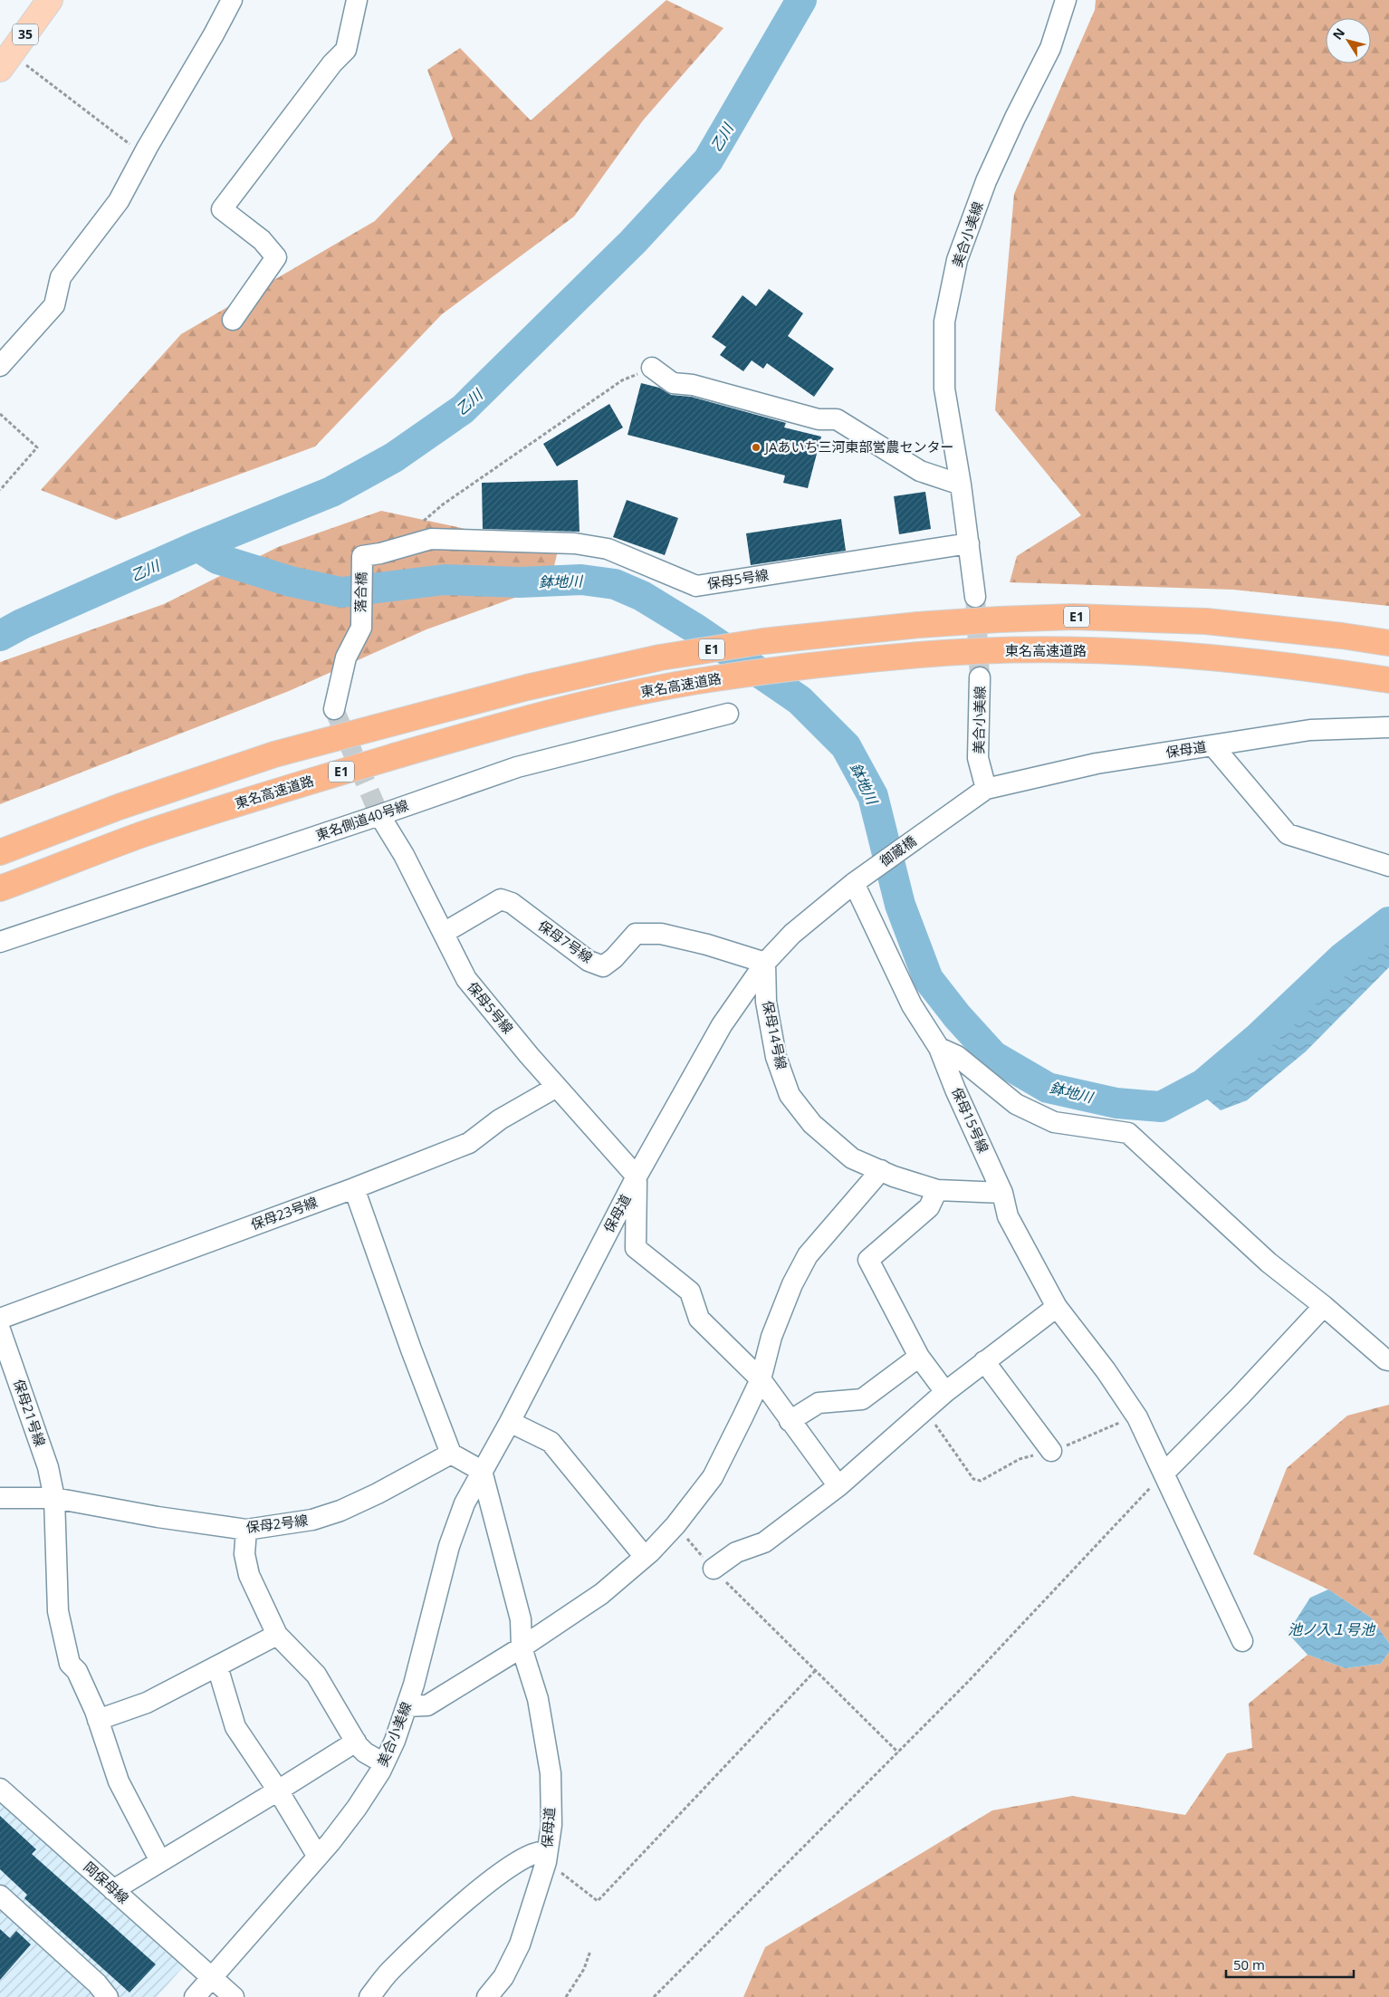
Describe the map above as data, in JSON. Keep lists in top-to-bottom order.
{
  "streets": {
    "highway": ["E1", "東名高速道路"],
    "main road": ["35"],
    "street": [
      "美合小美線",
      "保母5号線",
      "落合橋",
      "保母道",
      "東名側道40号線",
      "御蔵橋",
      "保母7号線",
      "保母14号線",
      "保母15号線",
      "保母23号線",
      "保母21号線",
      "保母2号線",
      "岡保母線"
    ]
  },
  "crossings": [
    ["美合小美線", "保母5号線"],
    ["美合小美線", "保母道"],
    ["美合小美線", "御蔵橋"],
    ["美合小美線", "岡保母線"],
    ["保母5号線", "落合橋"],
    ["保母5号線", "保母道"],
    ["保母5号線", "東名側道40号線"],
    ["保母5号線", "保母7号線"],
    ["保母5号線", "保母23号線"],
    ["保母道", "御蔵橋"],
    ["保母道", "保母7号線"],
    ["保母道", "保母14号線"],
    ["御蔵橋", "保母7号線"],
    ["御蔵橋", "保母14号線"],
    ["御蔵橋", "保母15号線"],
    ["保母7号線", "保母14号線"],
    ["保母14号線", "保母15号線"],
    ["保母21号線", "保母2号線"]
  ],
  "water": ["乙川", "鉢地川", "池ノ入１号池"],
  "places": ["JAあいち三河東部営農センター"],
  "scale_bar": "50 m",
  "north": "top left"
}
